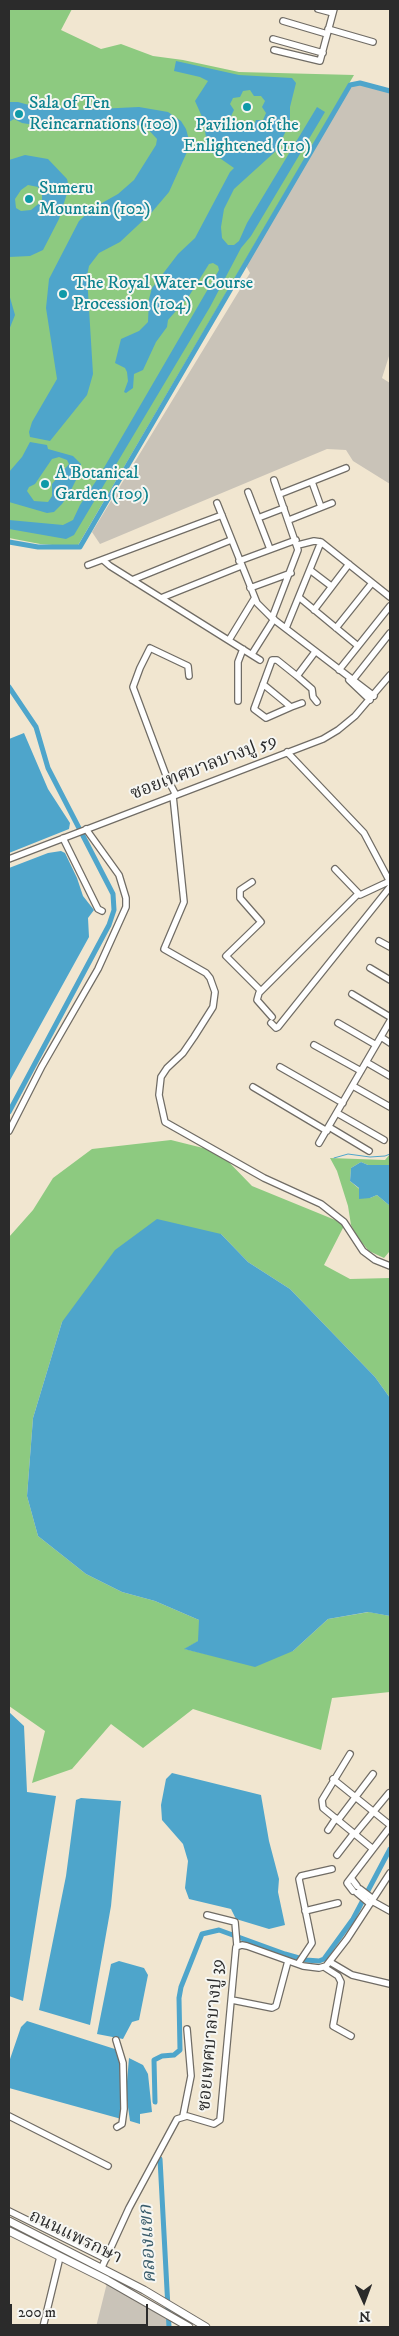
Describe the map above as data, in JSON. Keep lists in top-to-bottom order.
{
  "streets": {
    "main road": ["ถนนแพรกษา"],
    "street": ["ซอยเทศบาลบางปู 59", "ซอยเทศบาลบางปู 39"]
  },
  "crossings": [
    ["ซอยเทศบาลบางปู 39", "ถนนแพรกษา"]
  ],
  "water": ["คลองแขก"],
  "places": [
    "Pavilion of the Enlightened (110)",
    "Sala of Ten Reincarnations (100)",
    "Sumeru Mountain (102)",
    "The Royal Water-Course Procession (104)",
    "A Botanical Garden (109)"
  ],
  "scale_bar": "200 m",
  "north": "bottom"
}
